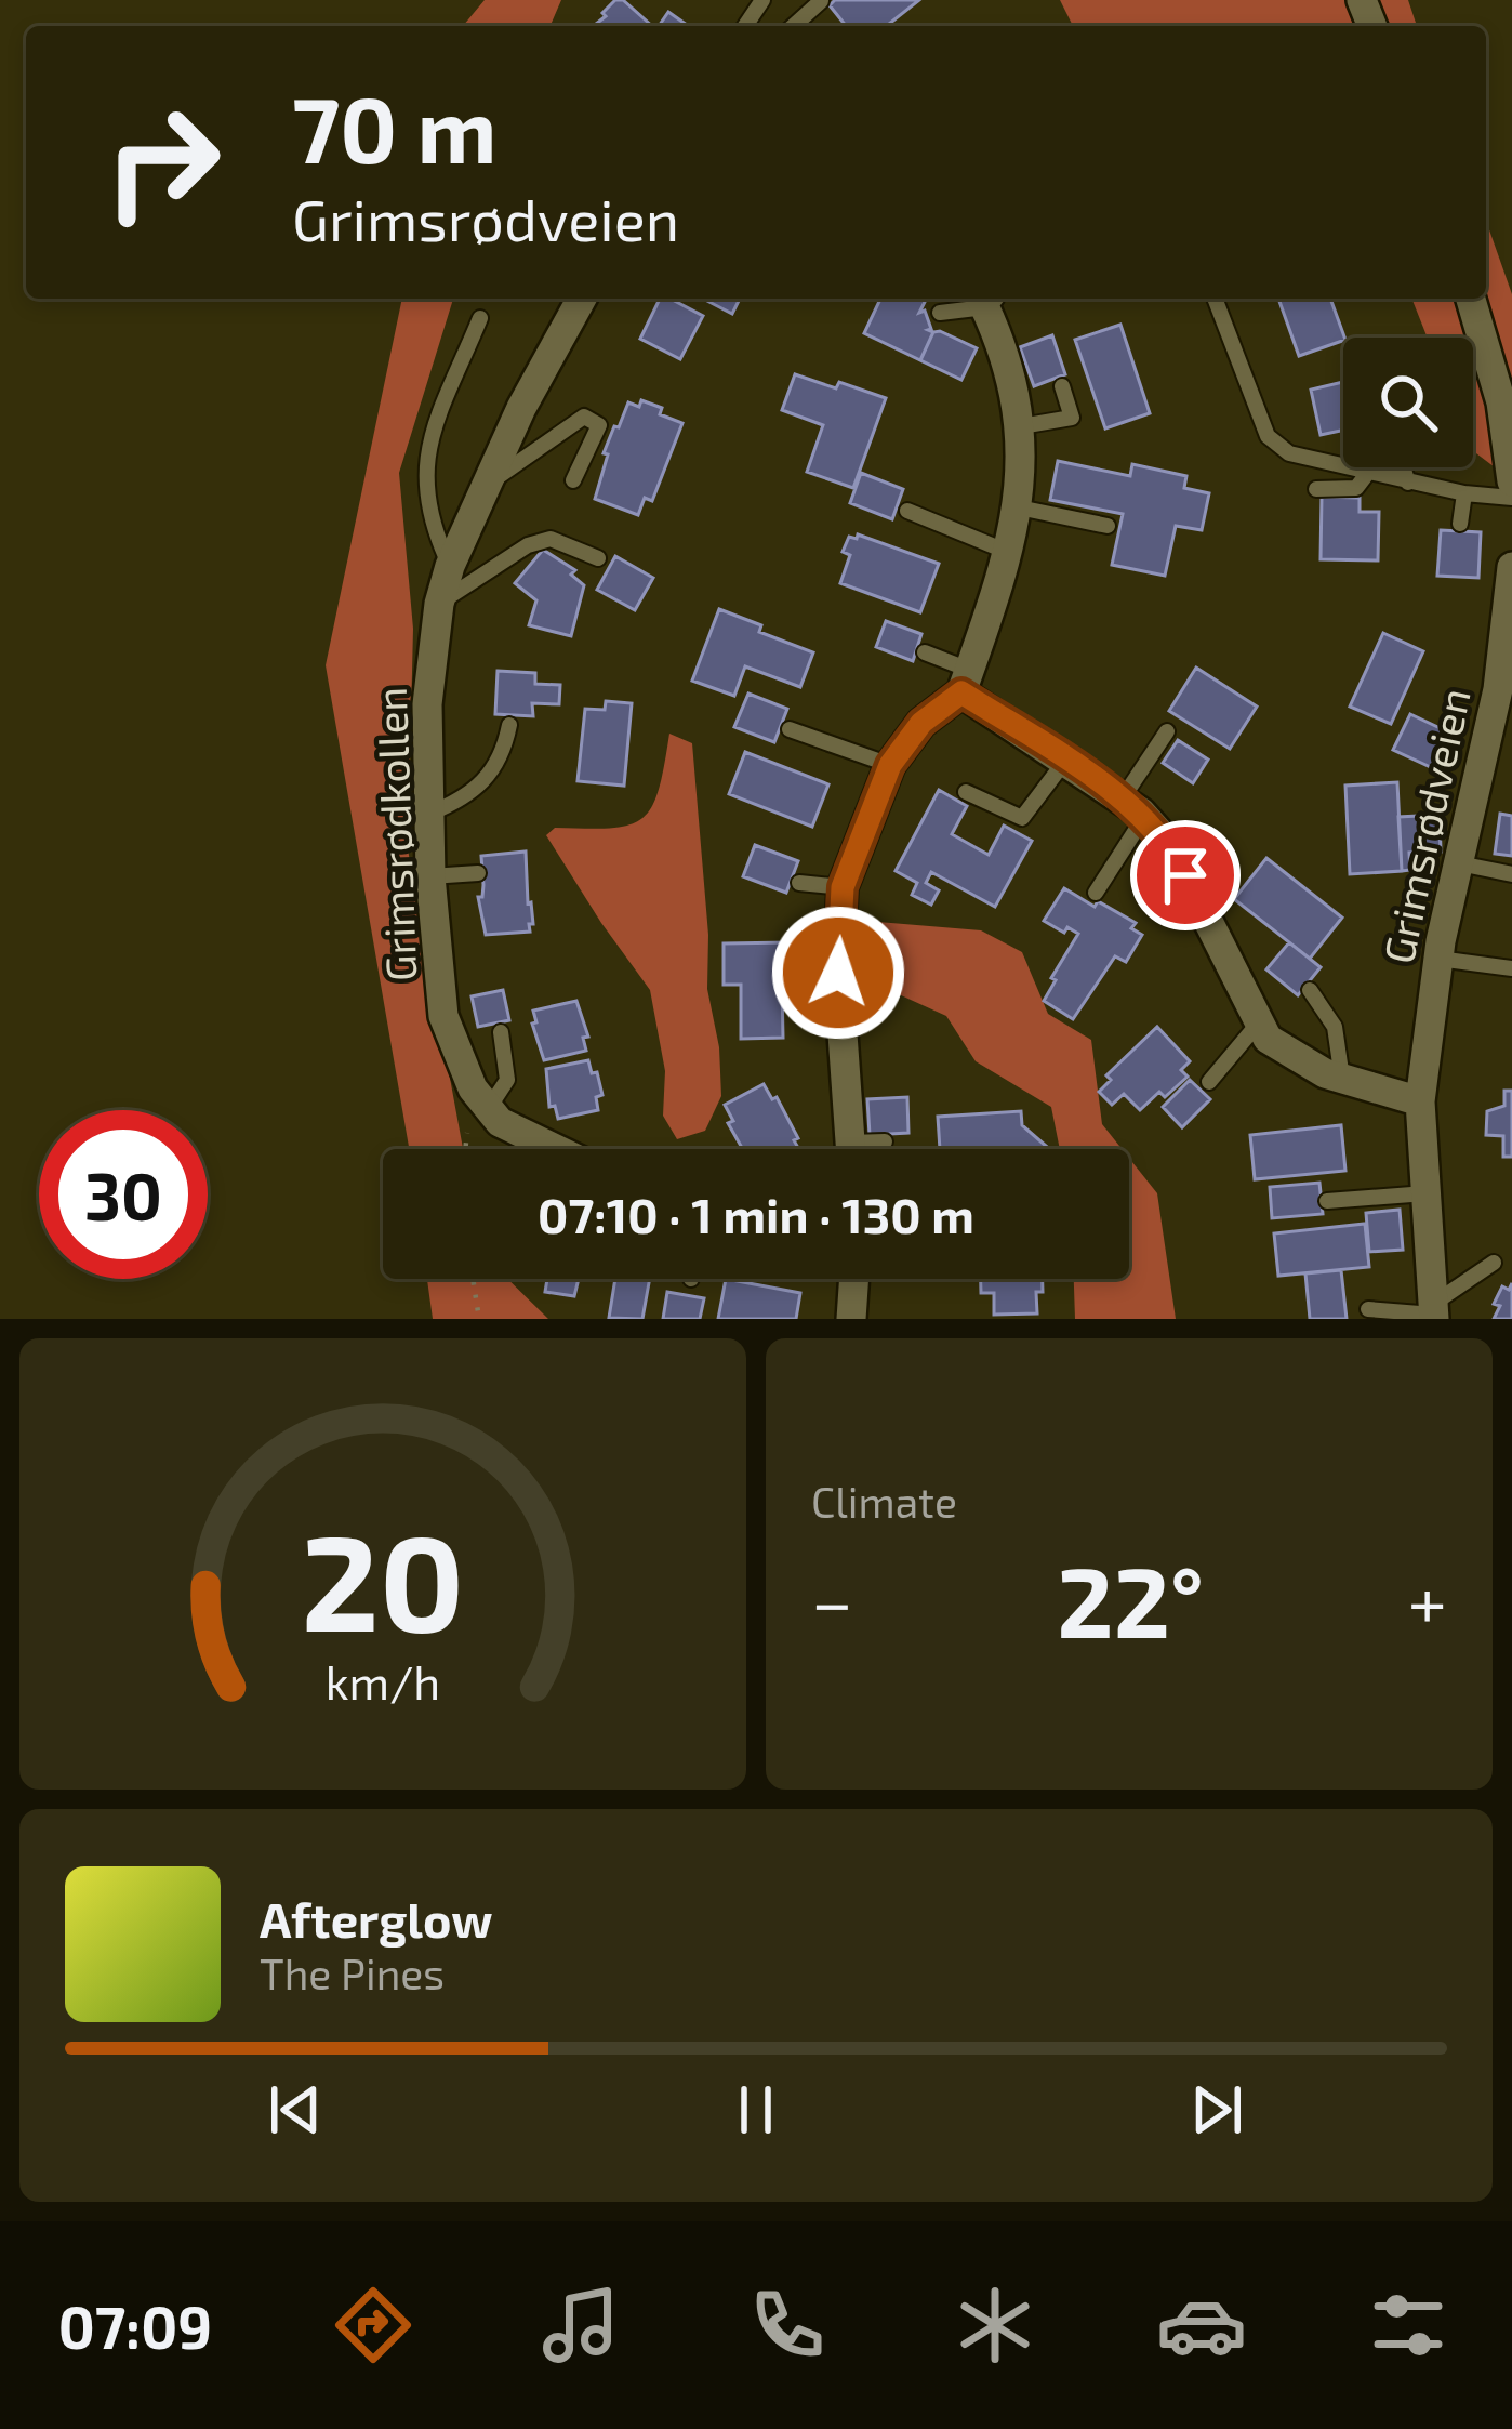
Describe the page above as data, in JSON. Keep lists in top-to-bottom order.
{
  "streets": {
    "street": ["Grimsrødveien", "Grimsrødkollen"]
  },
  "page": {
    "turn": ["70 m", "Grimsrødveien"],
    "limit": "30",
    "trip": "07:10 · 1 min · 130 m",
    "tile": "Climate",
    "heat": ["−", "22°", "+"],
    "song": ["Afterglow", "The Pines"],
    "tabs": "07:09",
    "gauge": ["20", "km/h"]
  }
}
